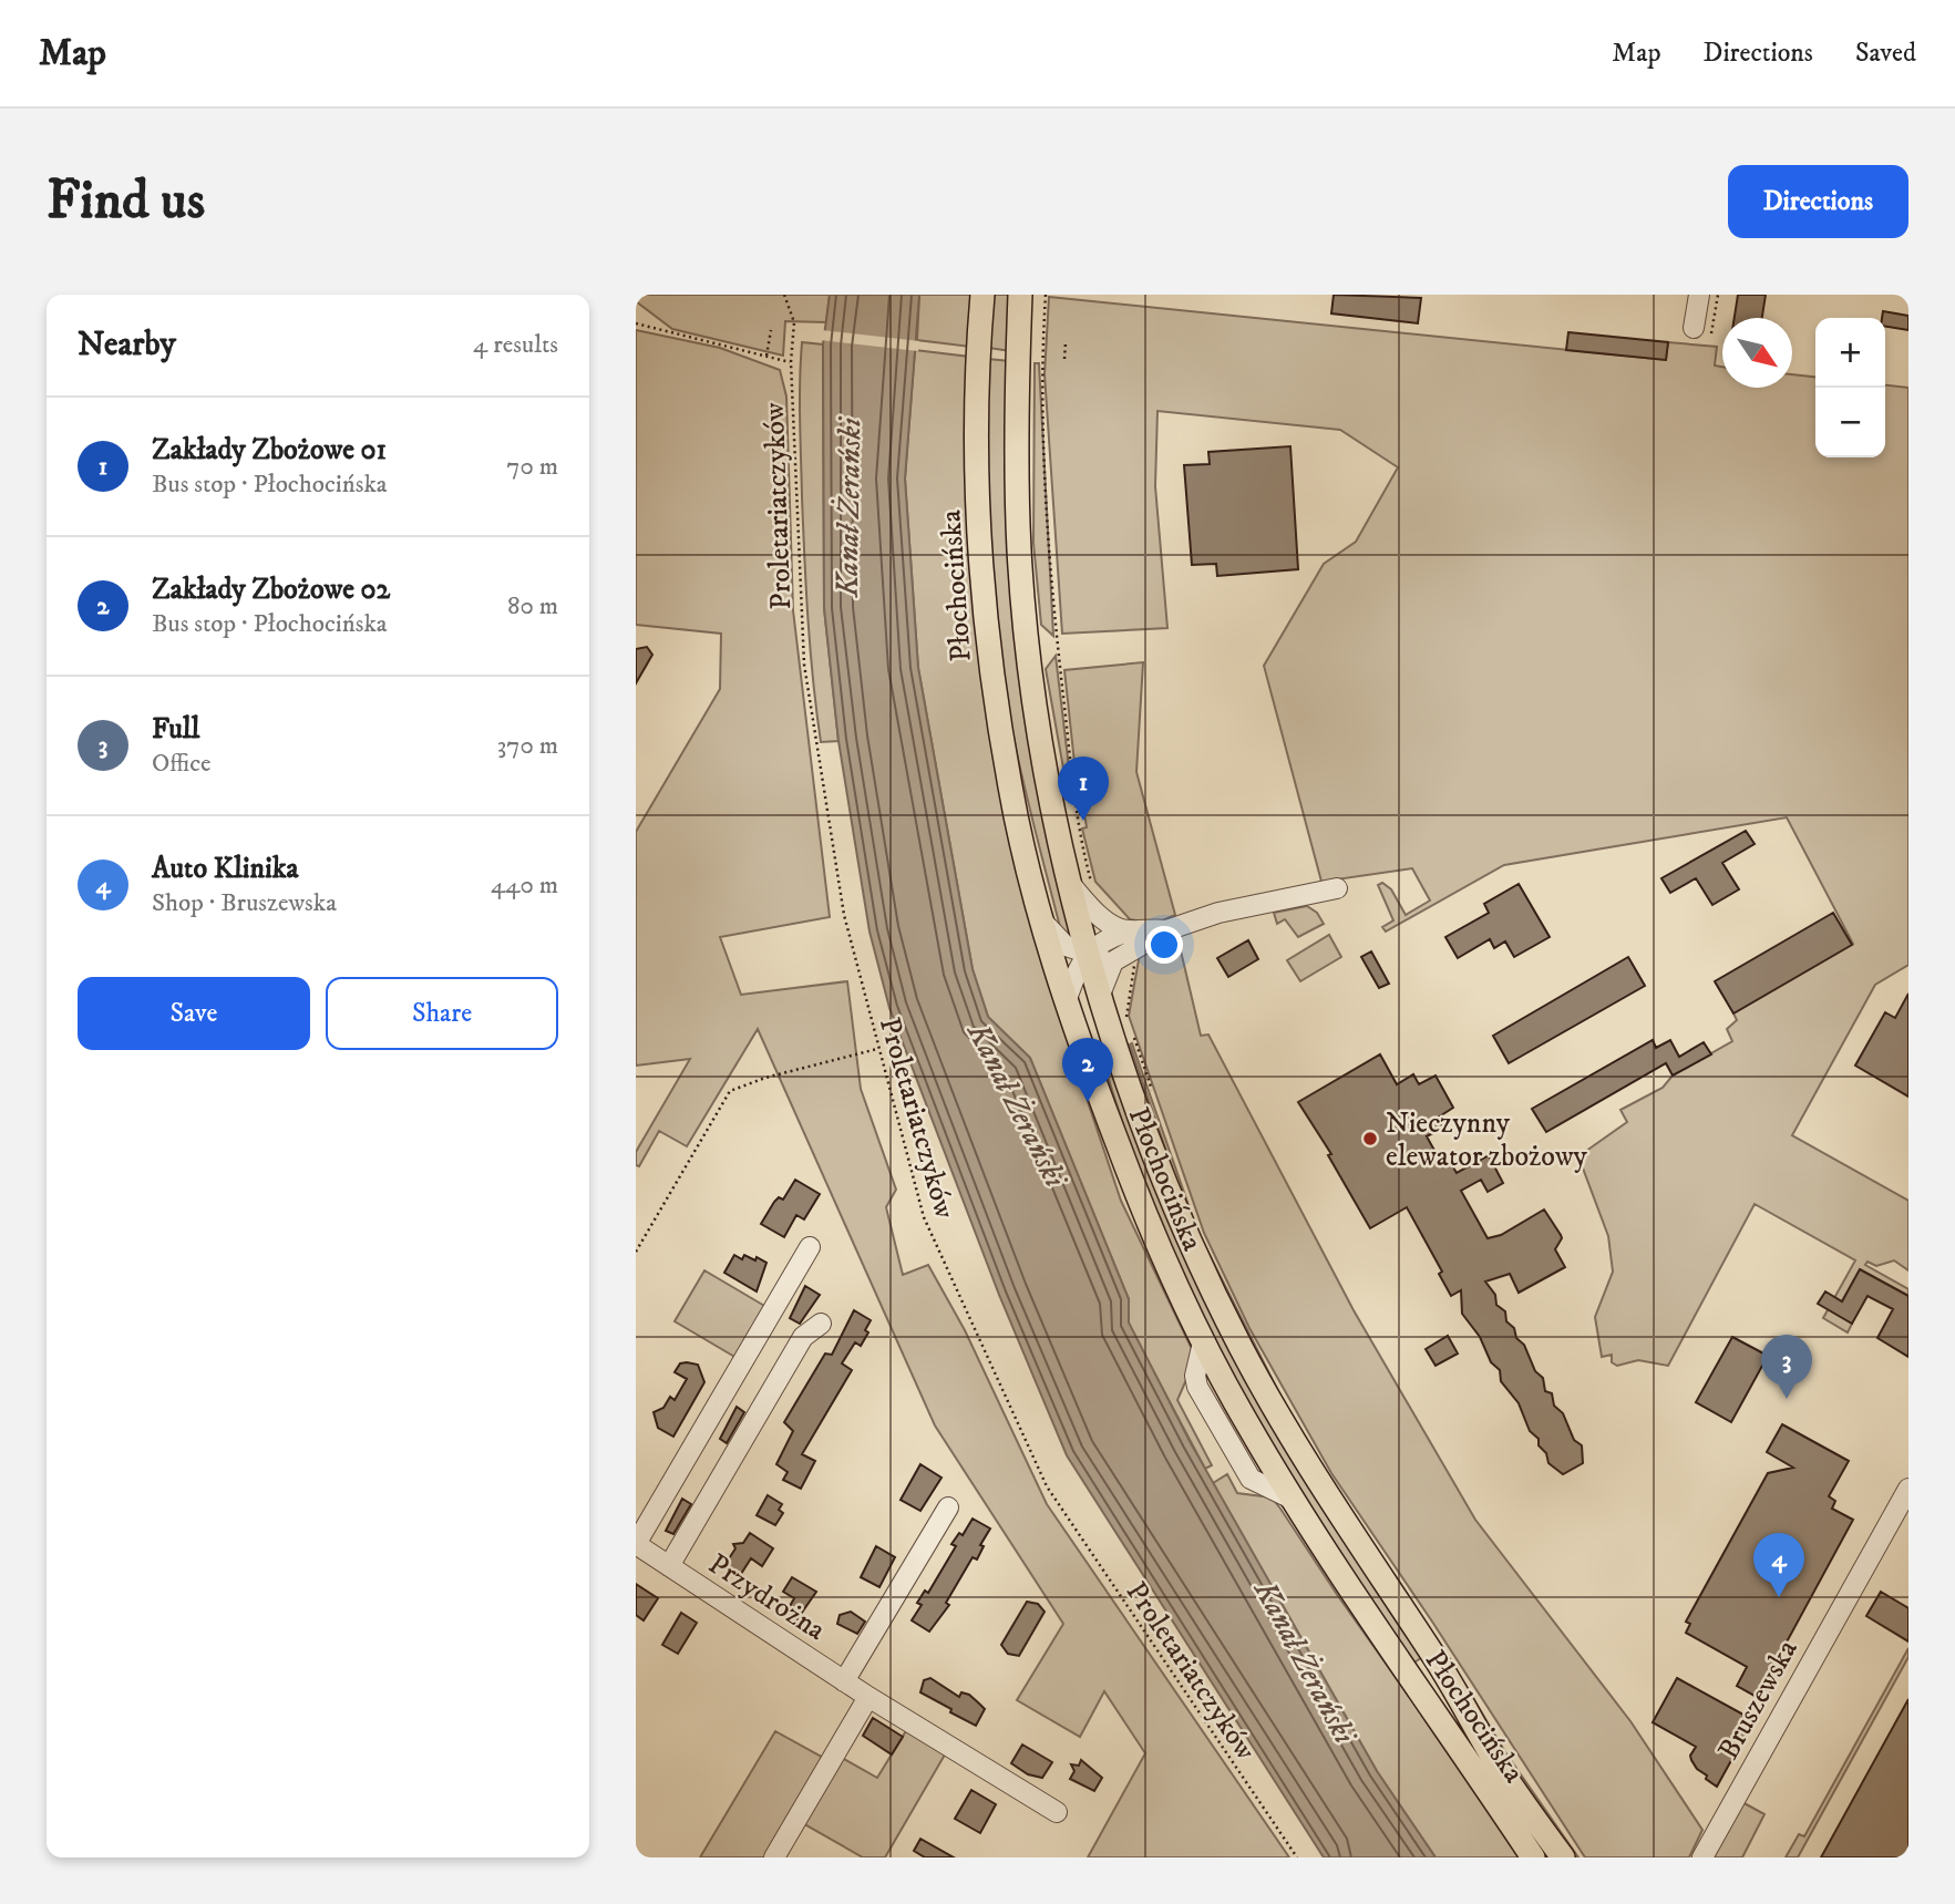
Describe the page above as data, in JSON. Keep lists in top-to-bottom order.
{
  "streets": {
    "main road": ["Płochocińska"],
    "street": ["Przydrożna", "Bruszewska"],
    "path": ["Proletariatczyków"]
  },
  "water": ["Kanał Żerański"],
  "places": ["Nieczynny elewator zbożowy"],
  "north": "bottom right",
  "page": {
    "header": "Map",
    "nav": ["Map", "Directions", "Saved"],
    "buttons": [
      "Directions",
      ["Save", "Share"]
    ],
    "title": "Find us",
    "heading": ["Nearby", "4 results"],
    "map_buttons": ["+", "−"],
    "list": [
      {
        "mark": "1",
        "name": "Zakłady Zbożowe 01",
        "note": "Bus stop · Płochocińska",
        "value": "70 m"
      },
      {
        "mark": "2",
        "name": "Zakłady Zbożowe 02",
        "note": "Bus stop · Płochocińska",
        "value": "80 m"
      },
      {
        "mark": "3",
        "name": "Full",
        "note": "Office",
        "value": "370 m"
      },
      {
        "mark": "4",
        "name": "Auto Klinika",
        "note": "Shop · Bruszewska",
        "value": "440 m"
      }
    ],
    "pins": [
      "1",
      "2",
      "3",
      "4"
    ]
  }
}
